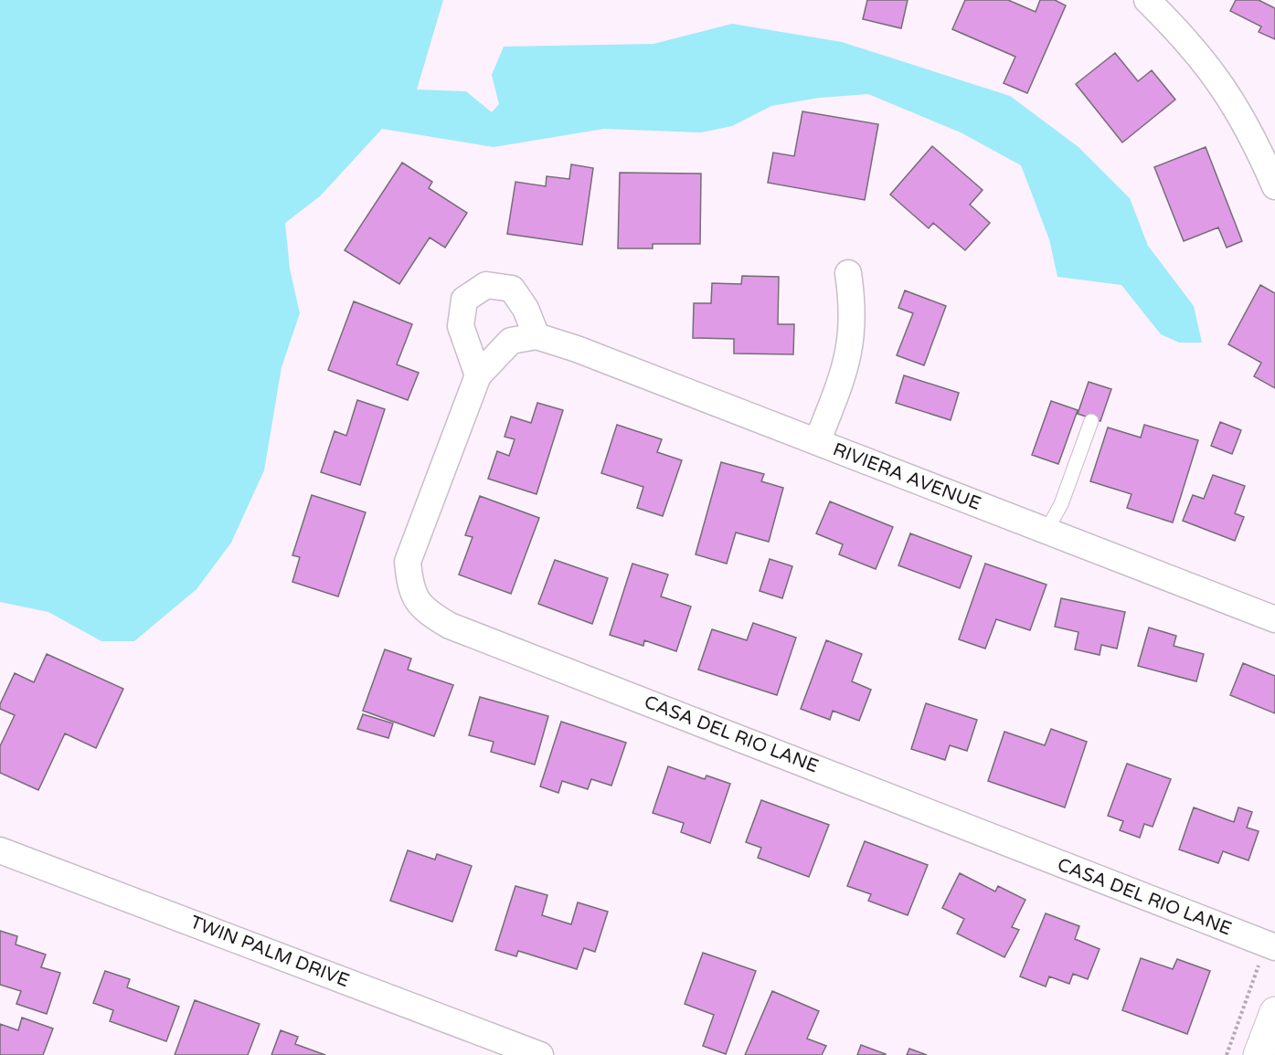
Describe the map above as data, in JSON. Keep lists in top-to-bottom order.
{
  "streets": {
    "street": ["RIVIERA AVENUE", "CASA DEL RIO LANE", "TWIN PALM DRIVE"]
  },
  "crossings": [
    ["RIVIERA AVENUE", "CASA DEL RIO LANE"]
  ]
}
